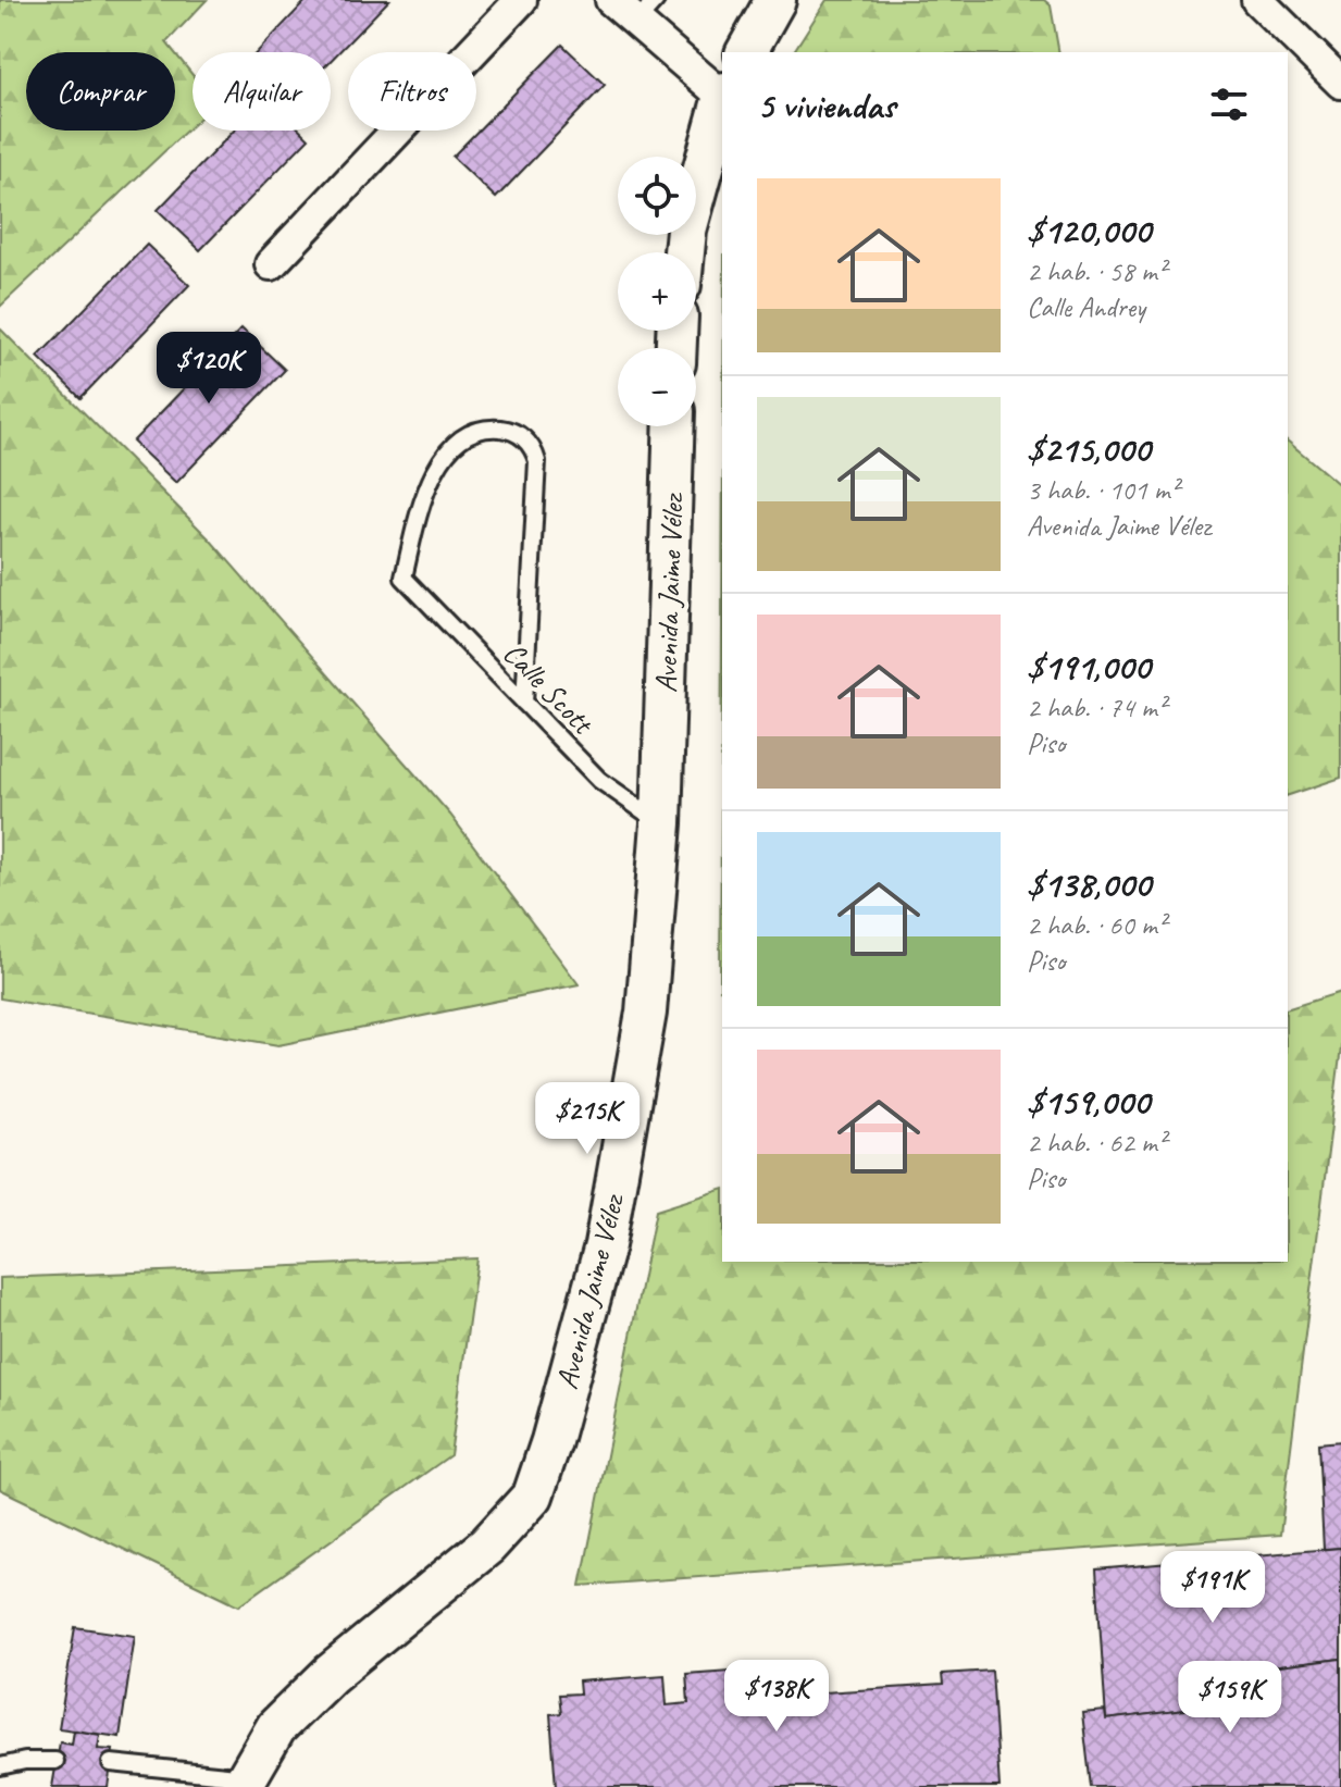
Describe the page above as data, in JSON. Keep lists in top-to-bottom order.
{
  "streets": {
    "street": ["Avenida Jaime Vélez"],
    "lane": ["Calle Scott"]
  },
  "crossings": [
    ["Avenida Jaime Vélez", "Calle Scott"]
  ],
  "page": {
    "chip": ["Comprar", "Alquilar", "Filtros"],
    "heading": "5 viviendas",
    "map_buttons": ["+", "−"],
    "list": [
      {
        "name": "$120,000",
        "note": "2 hab. · 58 m² · Calle Andrey"
      },
      {
        "name": "$215,000",
        "note": "3 hab. · 101 m² · Avenida Jaime Vélez"
      },
      {
        "name": "$191,000",
        "note": "2 hab. · 74 m² · Piso"
      },
      {
        "name": "$138,000",
        "note": "2 hab. · 60 m² · Piso"
      },
      {
        "name": "$159,000",
        "note": "2 hab. · 62 m² · Piso"
      }
    ],
    "price": [
      "$120K",
      "$215K",
      "$191K",
      "$138K",
      "$159K"
    ]
  }
}
